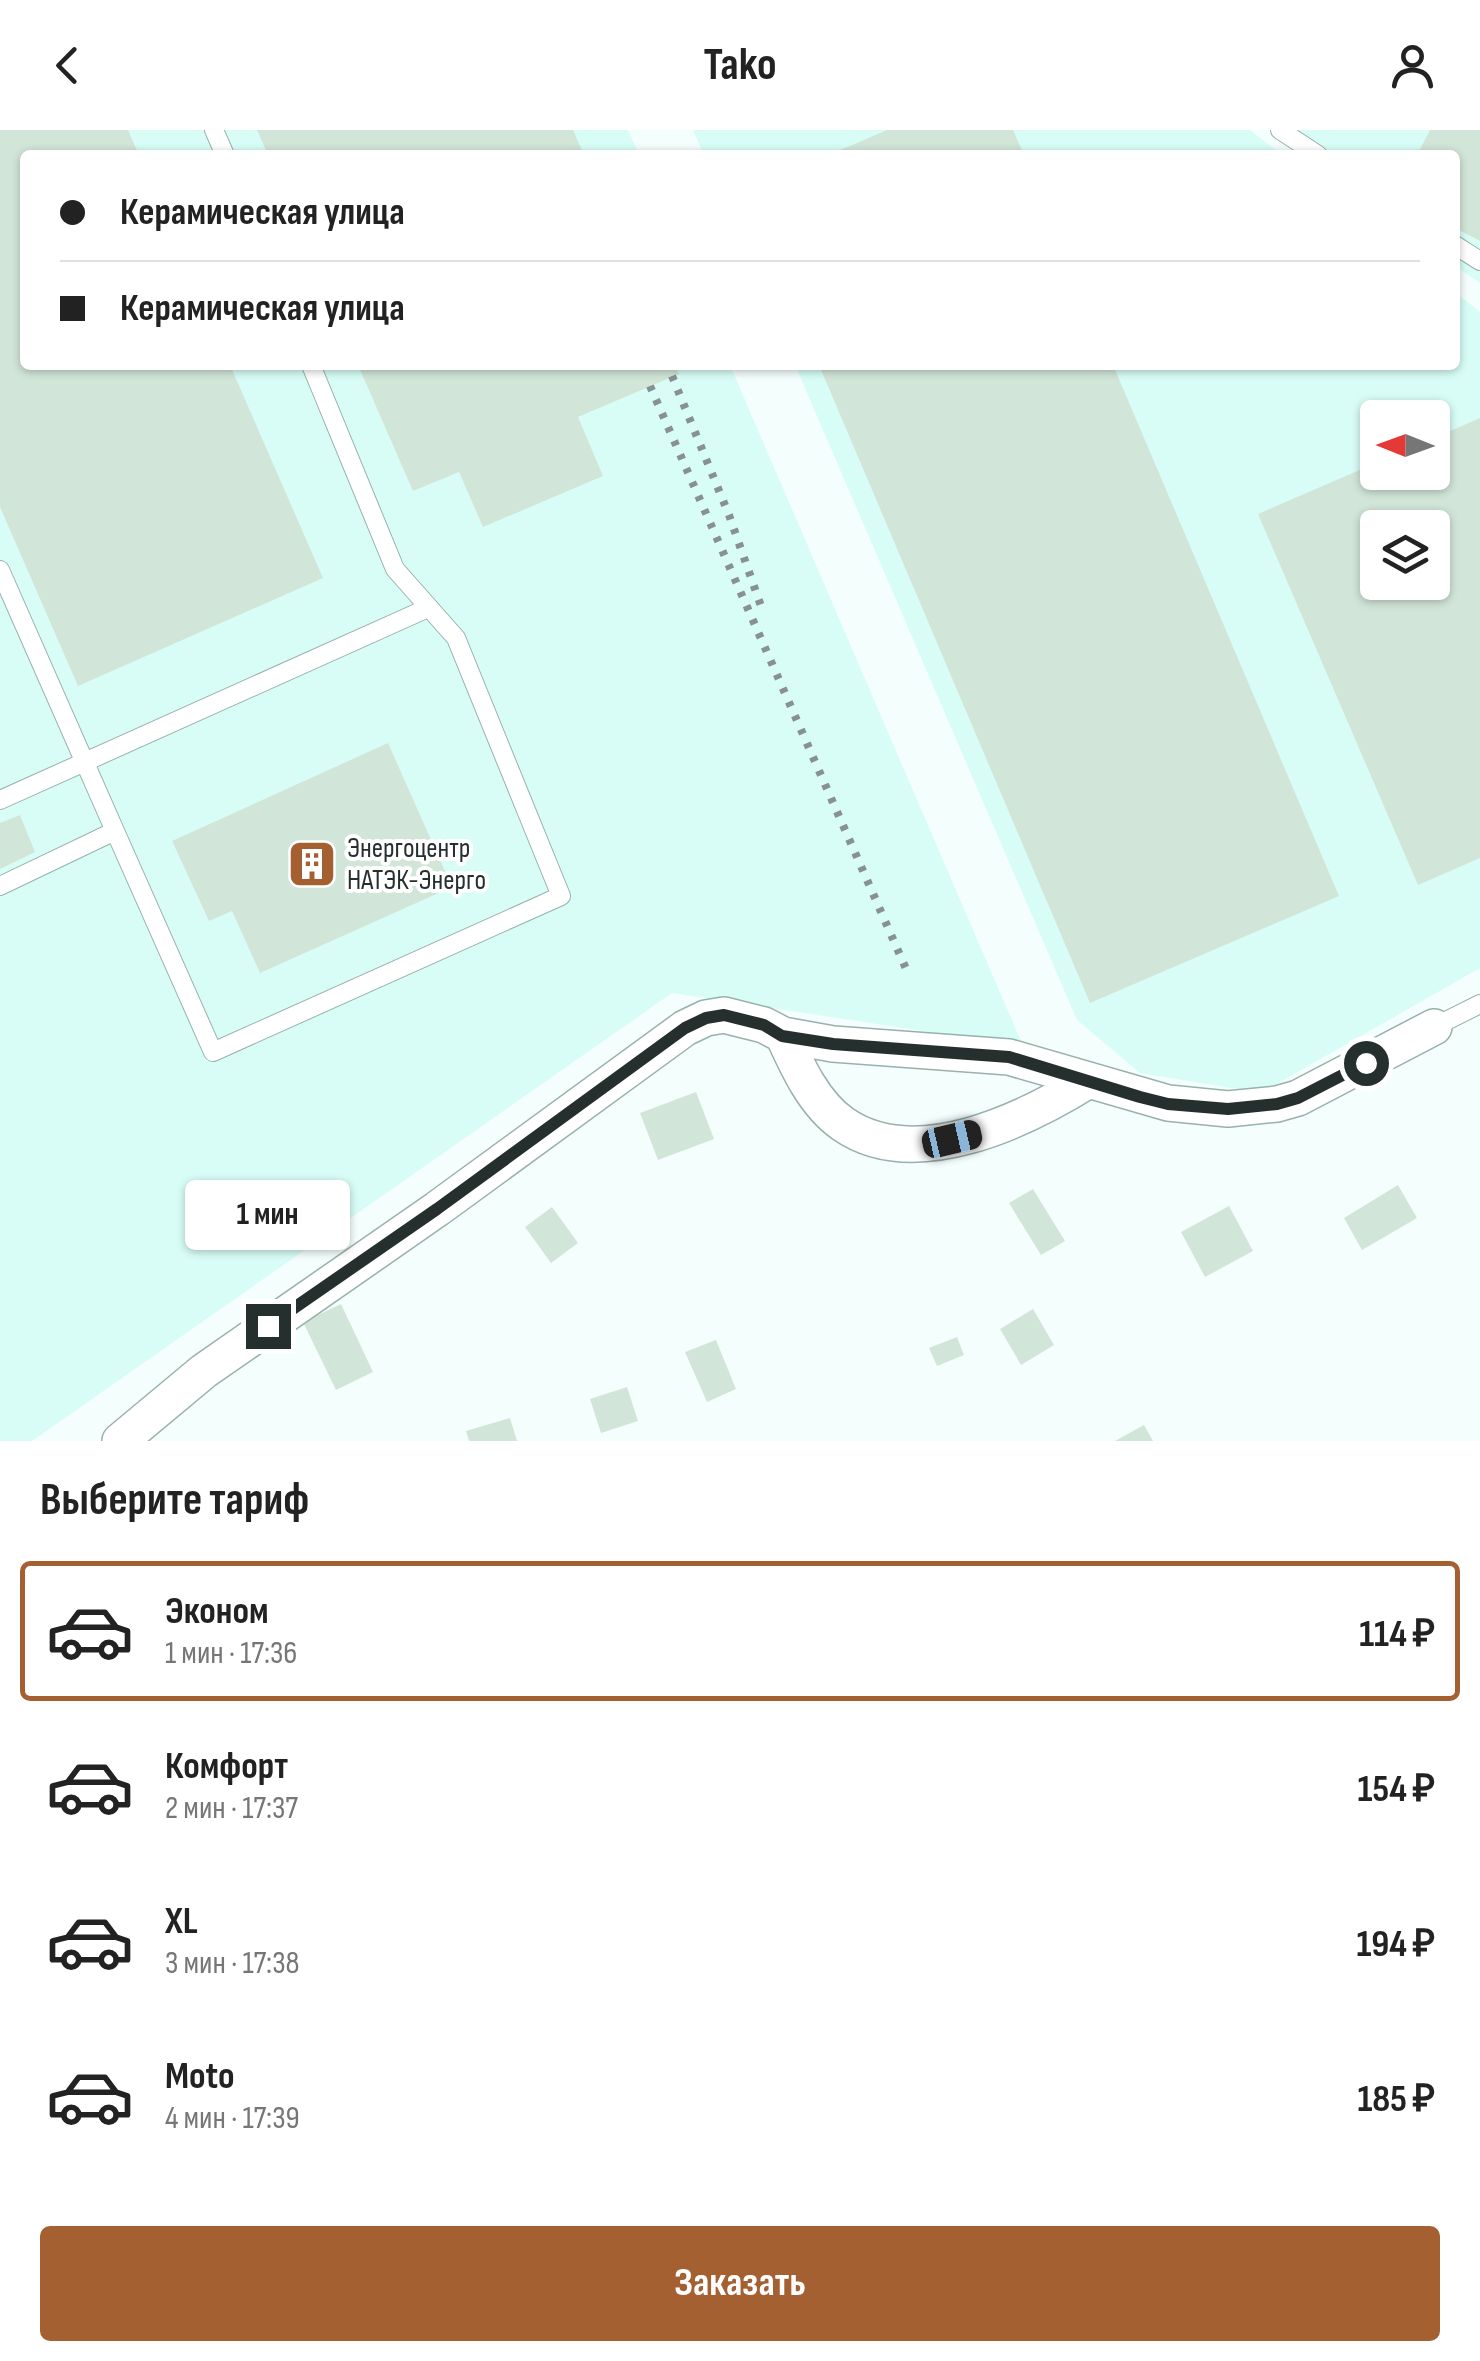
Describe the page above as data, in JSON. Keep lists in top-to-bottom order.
{
  "places": {
    "building": ["Энергоцентр НАТЭК-Энерго"]
  },
  "north": "left",
  "page": {
    "header": "Tako",
    "banner": ["Керамическая улица", "Керамическая улица"],
    "bubble": "1 мин",
    "heading": "Выберите тариф",
    "list": [
      {
        "name": "Эконом",
        "note": "1 мин · 17:36",
        "value": "114 ₽"
      },
      {
        "name": "Комфорт",
        "note": "2 мин · 17:37",
        "value": "154 ₽"
      },
      {
        "name": "XL",
        "note": "3 мин · 17:38",
        "value": "194 ₽"
      },
      {
        "name": "Moto",
        "note": "4 мин · 17:39",
        "value": "185 ₽"
      }
    ],
    "buttons": "Заказать"
  }
}
